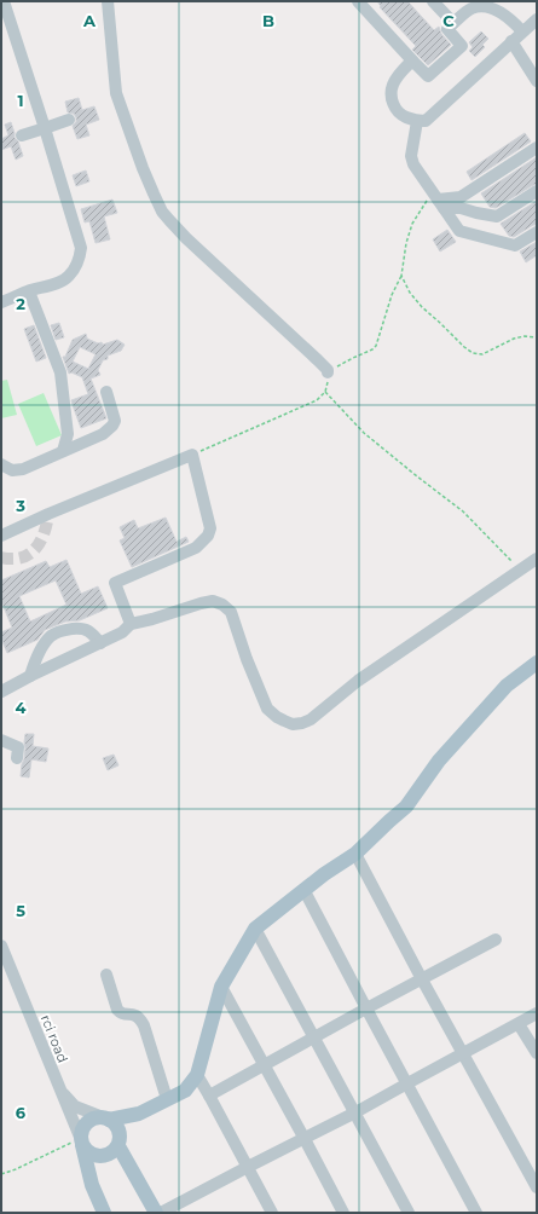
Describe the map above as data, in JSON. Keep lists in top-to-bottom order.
{
  "streets": {
    "street": ["rci road"]
  },
  "grid": {
    "columns": ["A", "B", "C"],
    "rows": [
      "1",
      "2",
      "3",
      "4",
      "5",
      "6"
    ]
  }
}
